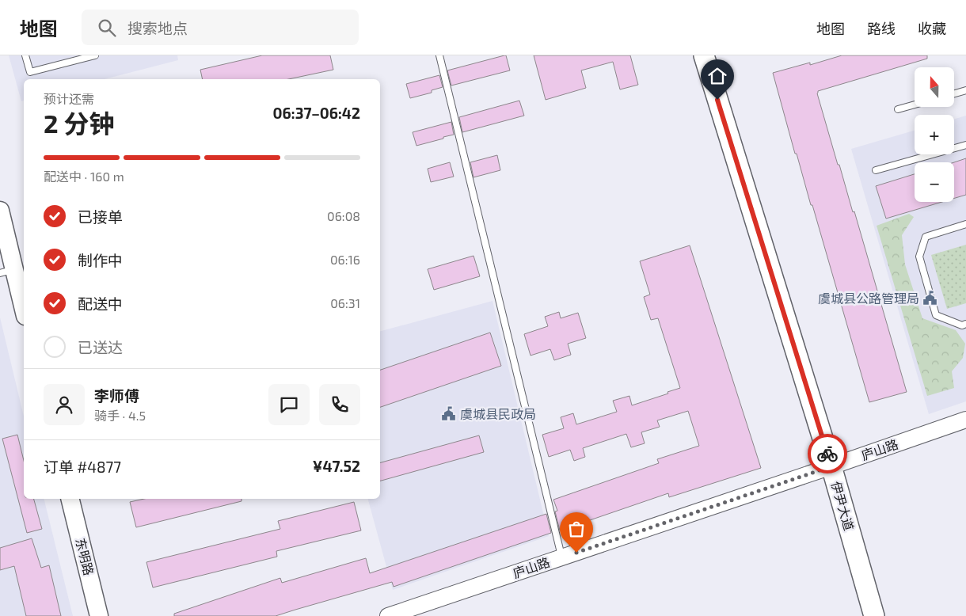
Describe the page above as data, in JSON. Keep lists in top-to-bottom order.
{
  "streets": {
    "main road": ["伊尹大道", "东明路"],
    "street": ["庐山路"]
  },
  "crossings": [
    ["庐山路", "伊尹大道"]
  ],
  "places": {
    "public building": ["虞城县公路管理局", "虞城县民政局"]
  },
  "north": "top",
  "page": {
    "header": "地图",
    "search": "搜索地点",
    "nav": ["地图", "路线", "收藏"],
    "map_buttons": ["+", "−"],
    "heading": ["2 分钟", "预计还需", "06:37–06:42"],
    "panel": [
      "李师傅",
      "骑手 · 4.5",
      "订单 #4877",
      "¥47.52"
    ],
    "bar": "配送中 · 160 m",
    "list": [
      ["已接单", "06:08"],
      ["制作中", "06:16"],
      ["配送中", "06:31"],
      "已送达"
    ]
  }
}
